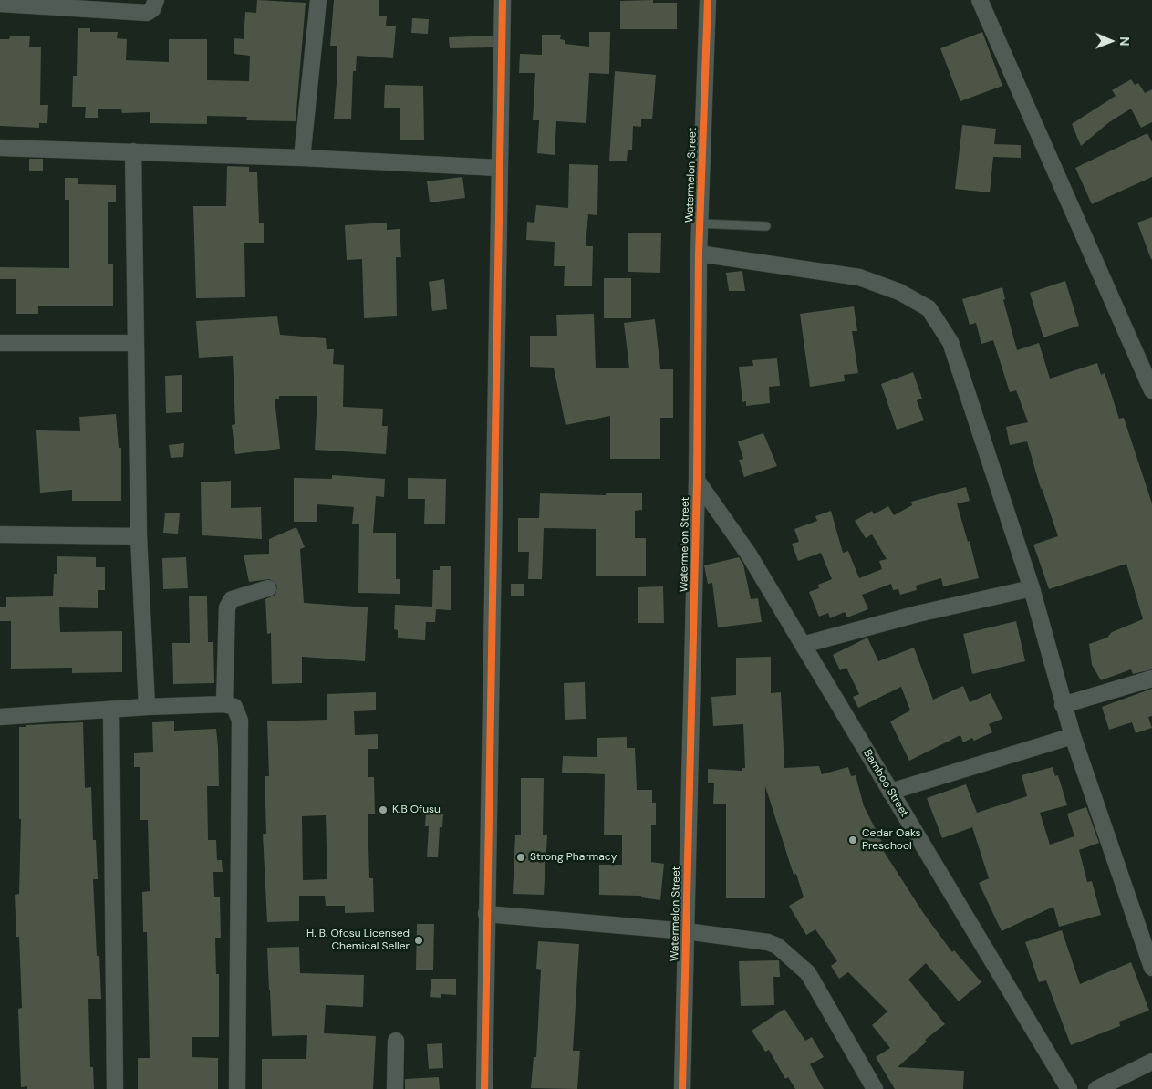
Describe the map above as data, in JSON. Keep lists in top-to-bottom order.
{
  "streets": {
    "street": ["Watermelon Street", "Bamboo Street"]
  },
  "crossings": [
    ["Watermelon Street", "Bamboo Street"]
  ],
  "places": [
    "K.B Ofusu",
    "Cedar Oaks Preschool",
    "Strong Pharmacy",
    "H. B. Ofosu Licensed Chemical Seller"
  ],
  "north": "right"
}
